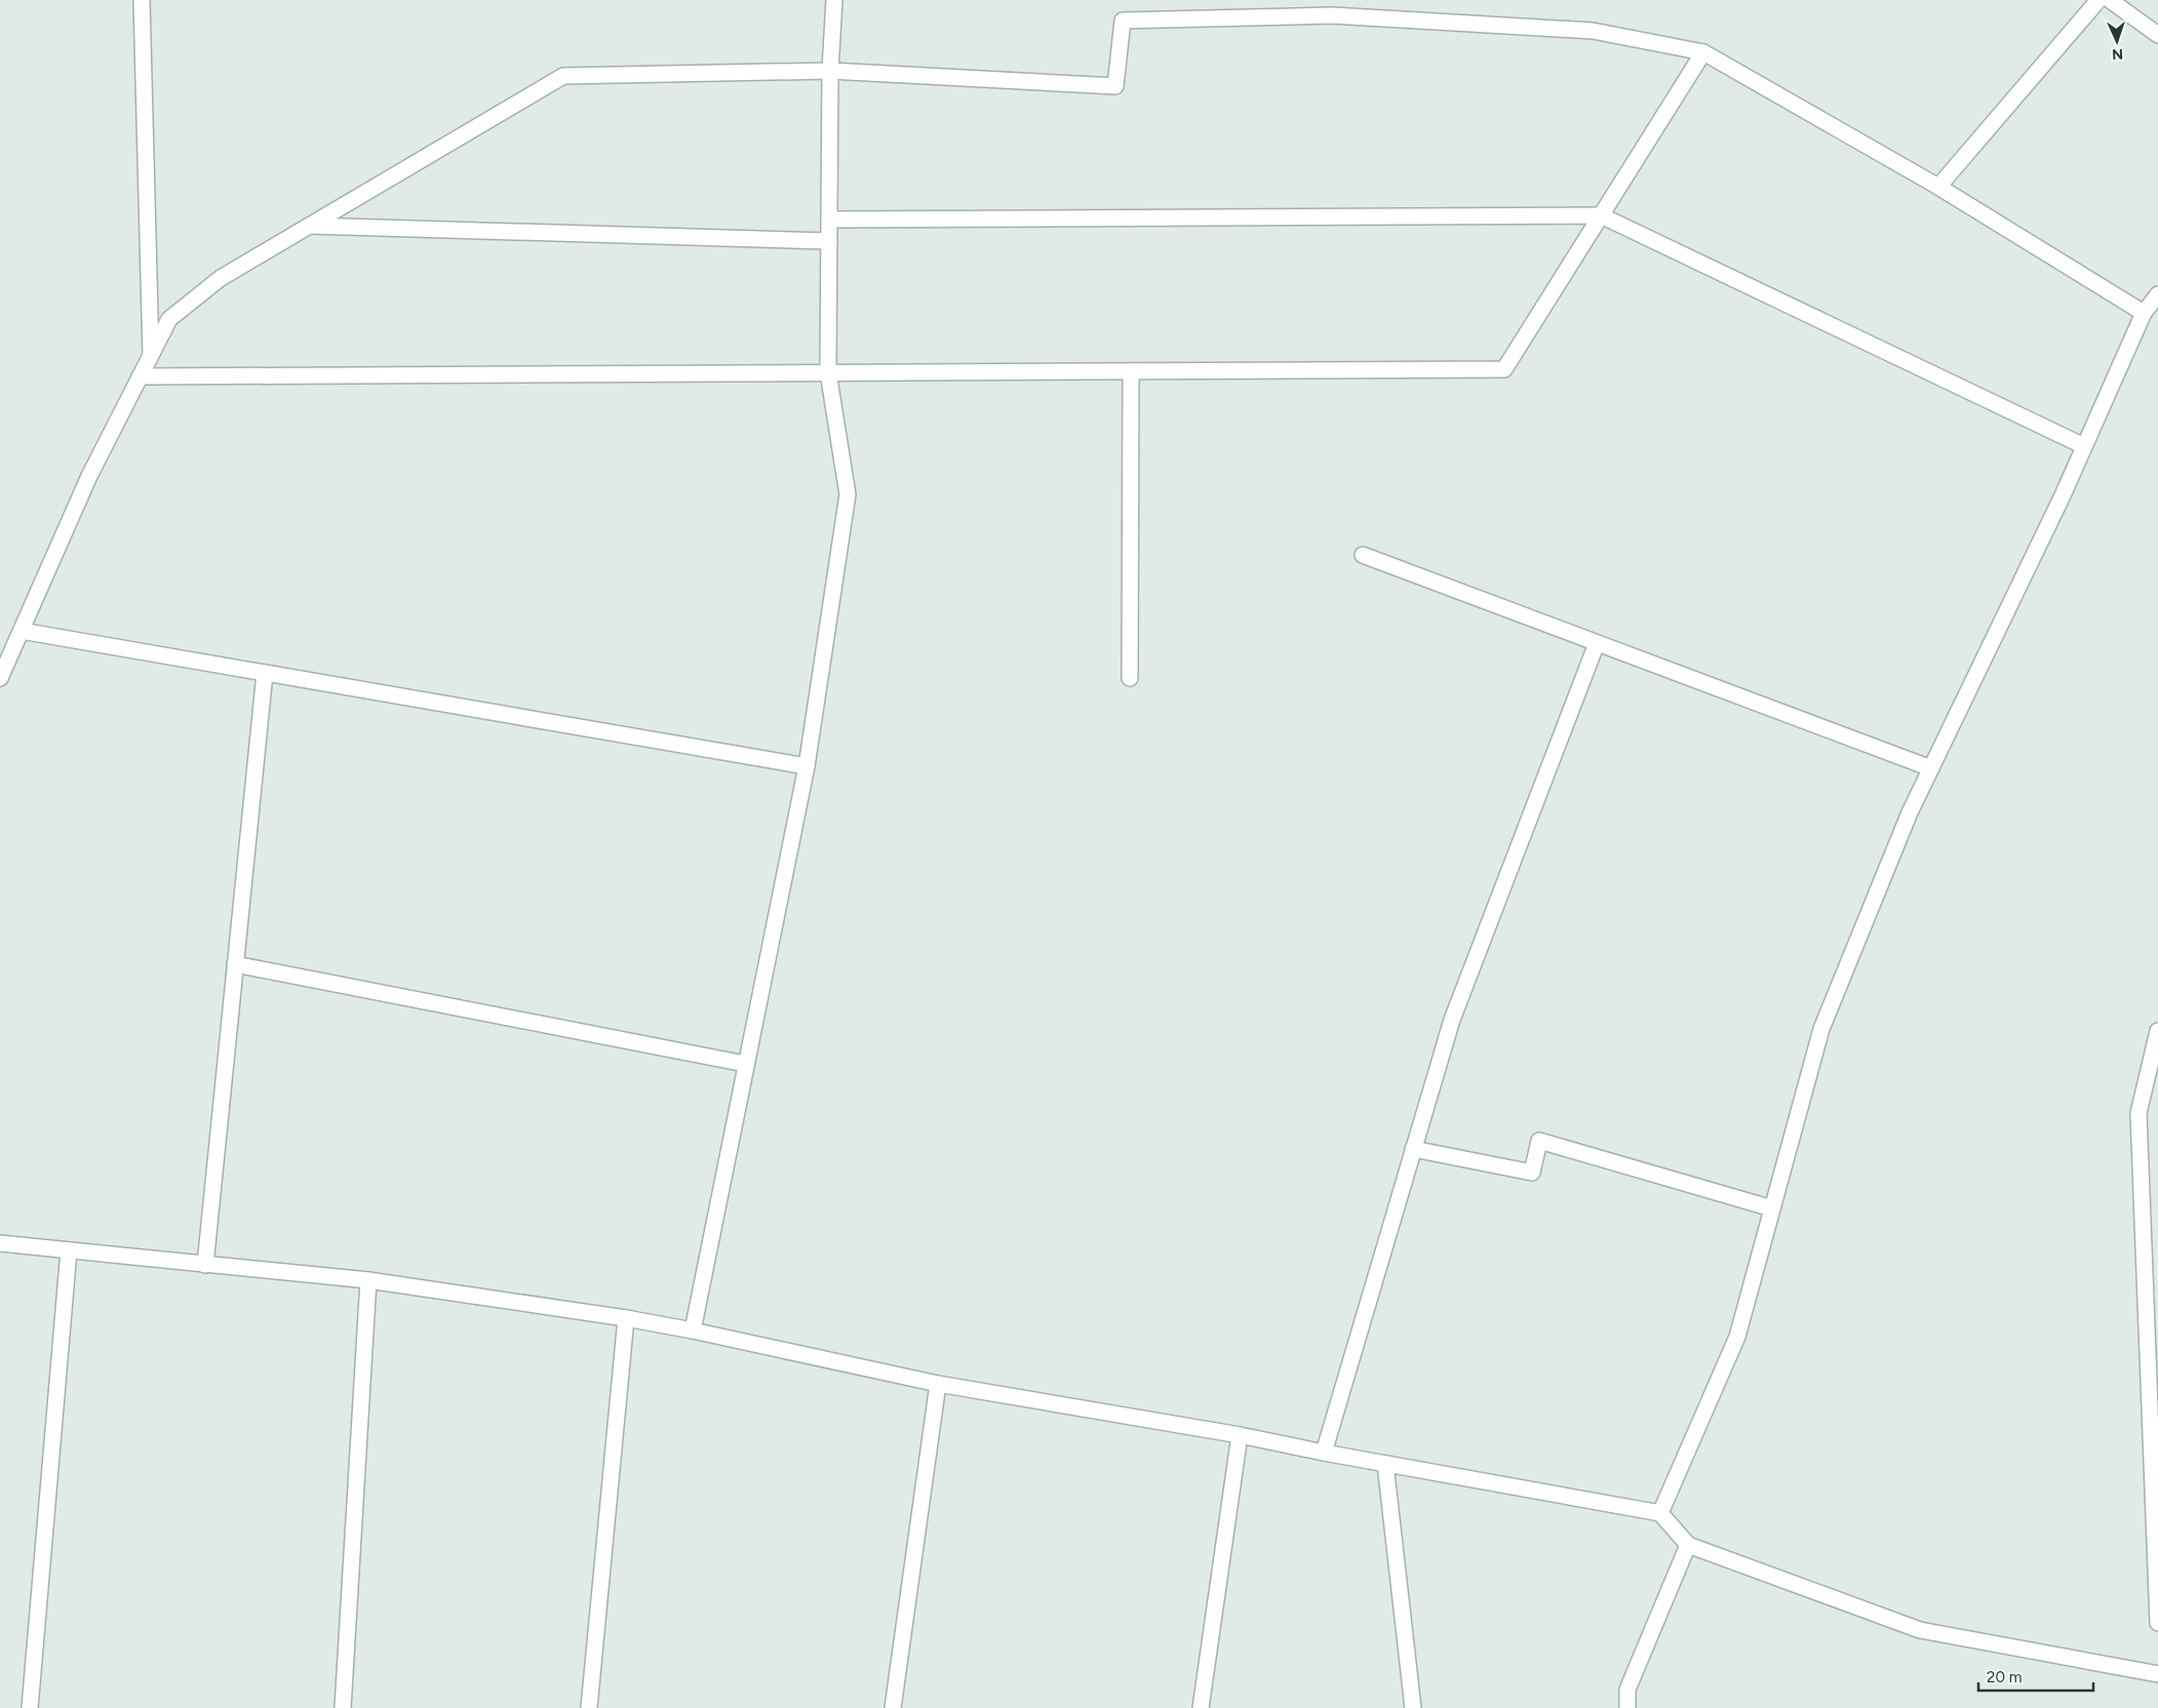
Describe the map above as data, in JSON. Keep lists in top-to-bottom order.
{
  "scale_bar": "20 m",
  "north": "bottom"
}
